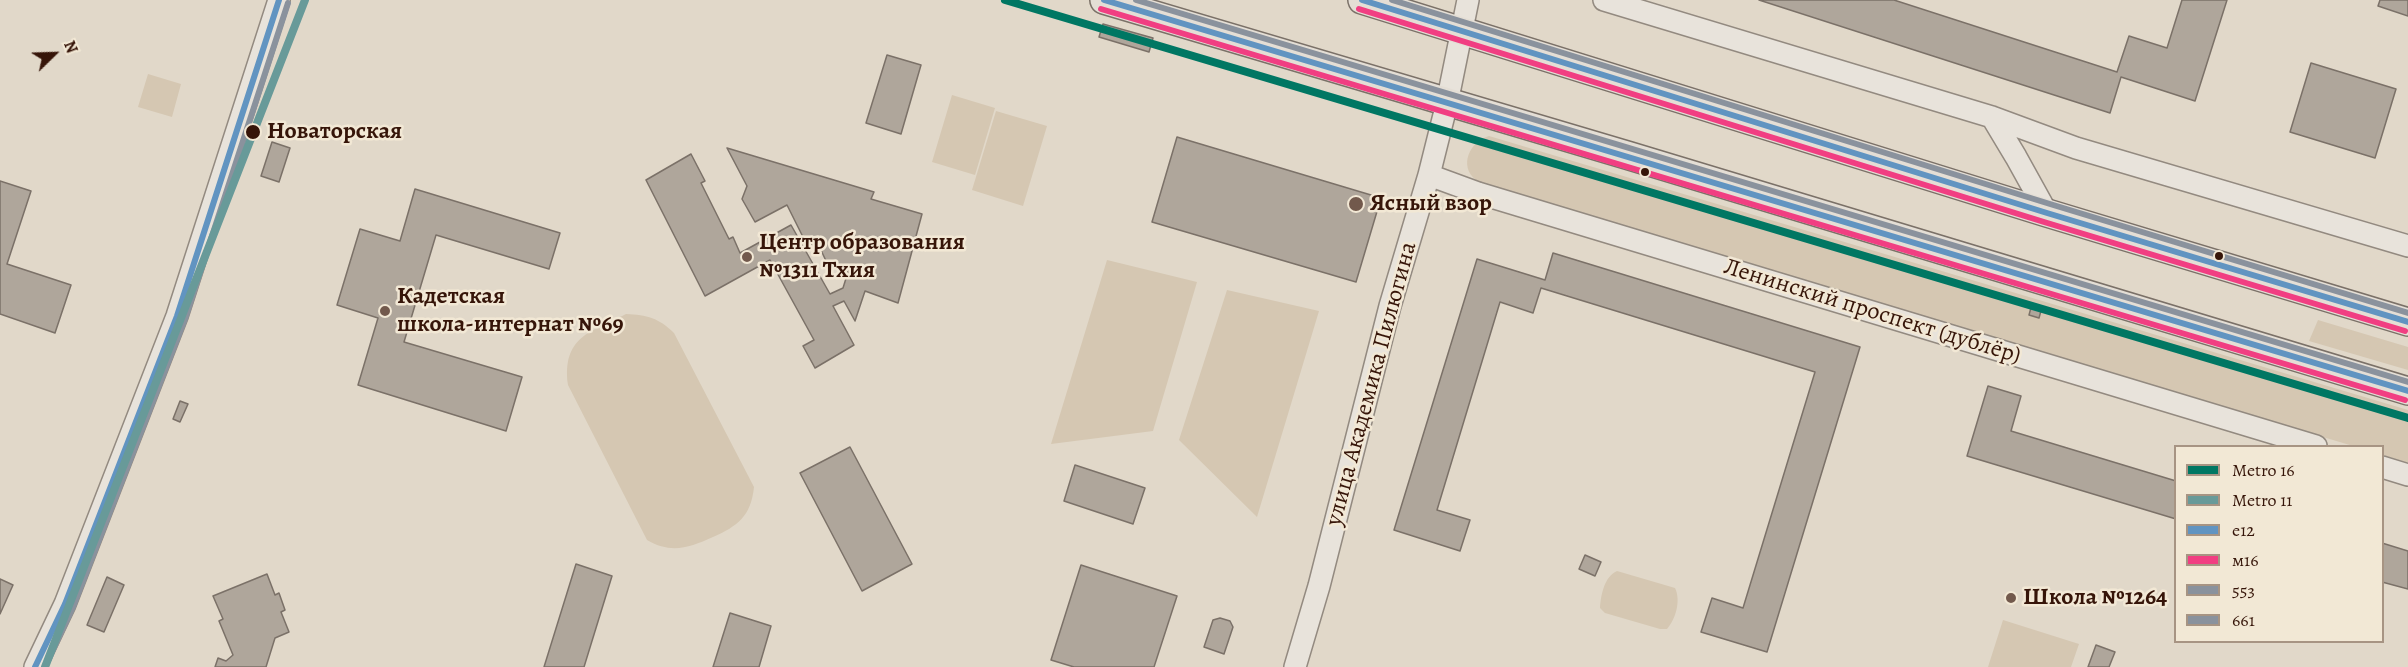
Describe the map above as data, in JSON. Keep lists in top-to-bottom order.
{
  "streets": {
    "street": ["Ленинский проспект (дублёр)", "улица Академика Пилюгина"]
  },
  "crossings": [
    ["Ленинский проспект (дублёр)", "улица Академика Пилюгина"]
  ],
  "places": [
    "Новаторская",
    "Ясный взор",
    "Центр образования №1311 Тхия",
    "Кадетская школа-интернат №69",
    "Школа №1264"
  ],
  "lines": [
    "metro line 16",
    "metro line 11",
    "transit line е12",
    "transit line 553",
    "transit line 661",
    "transit line м16"
  ],
  "legend": [
    "Metro 16",
    "Metro 11",
    "е12",
    "м16",
    "553",
    "661"
  ],
  "north": "top right"
}
